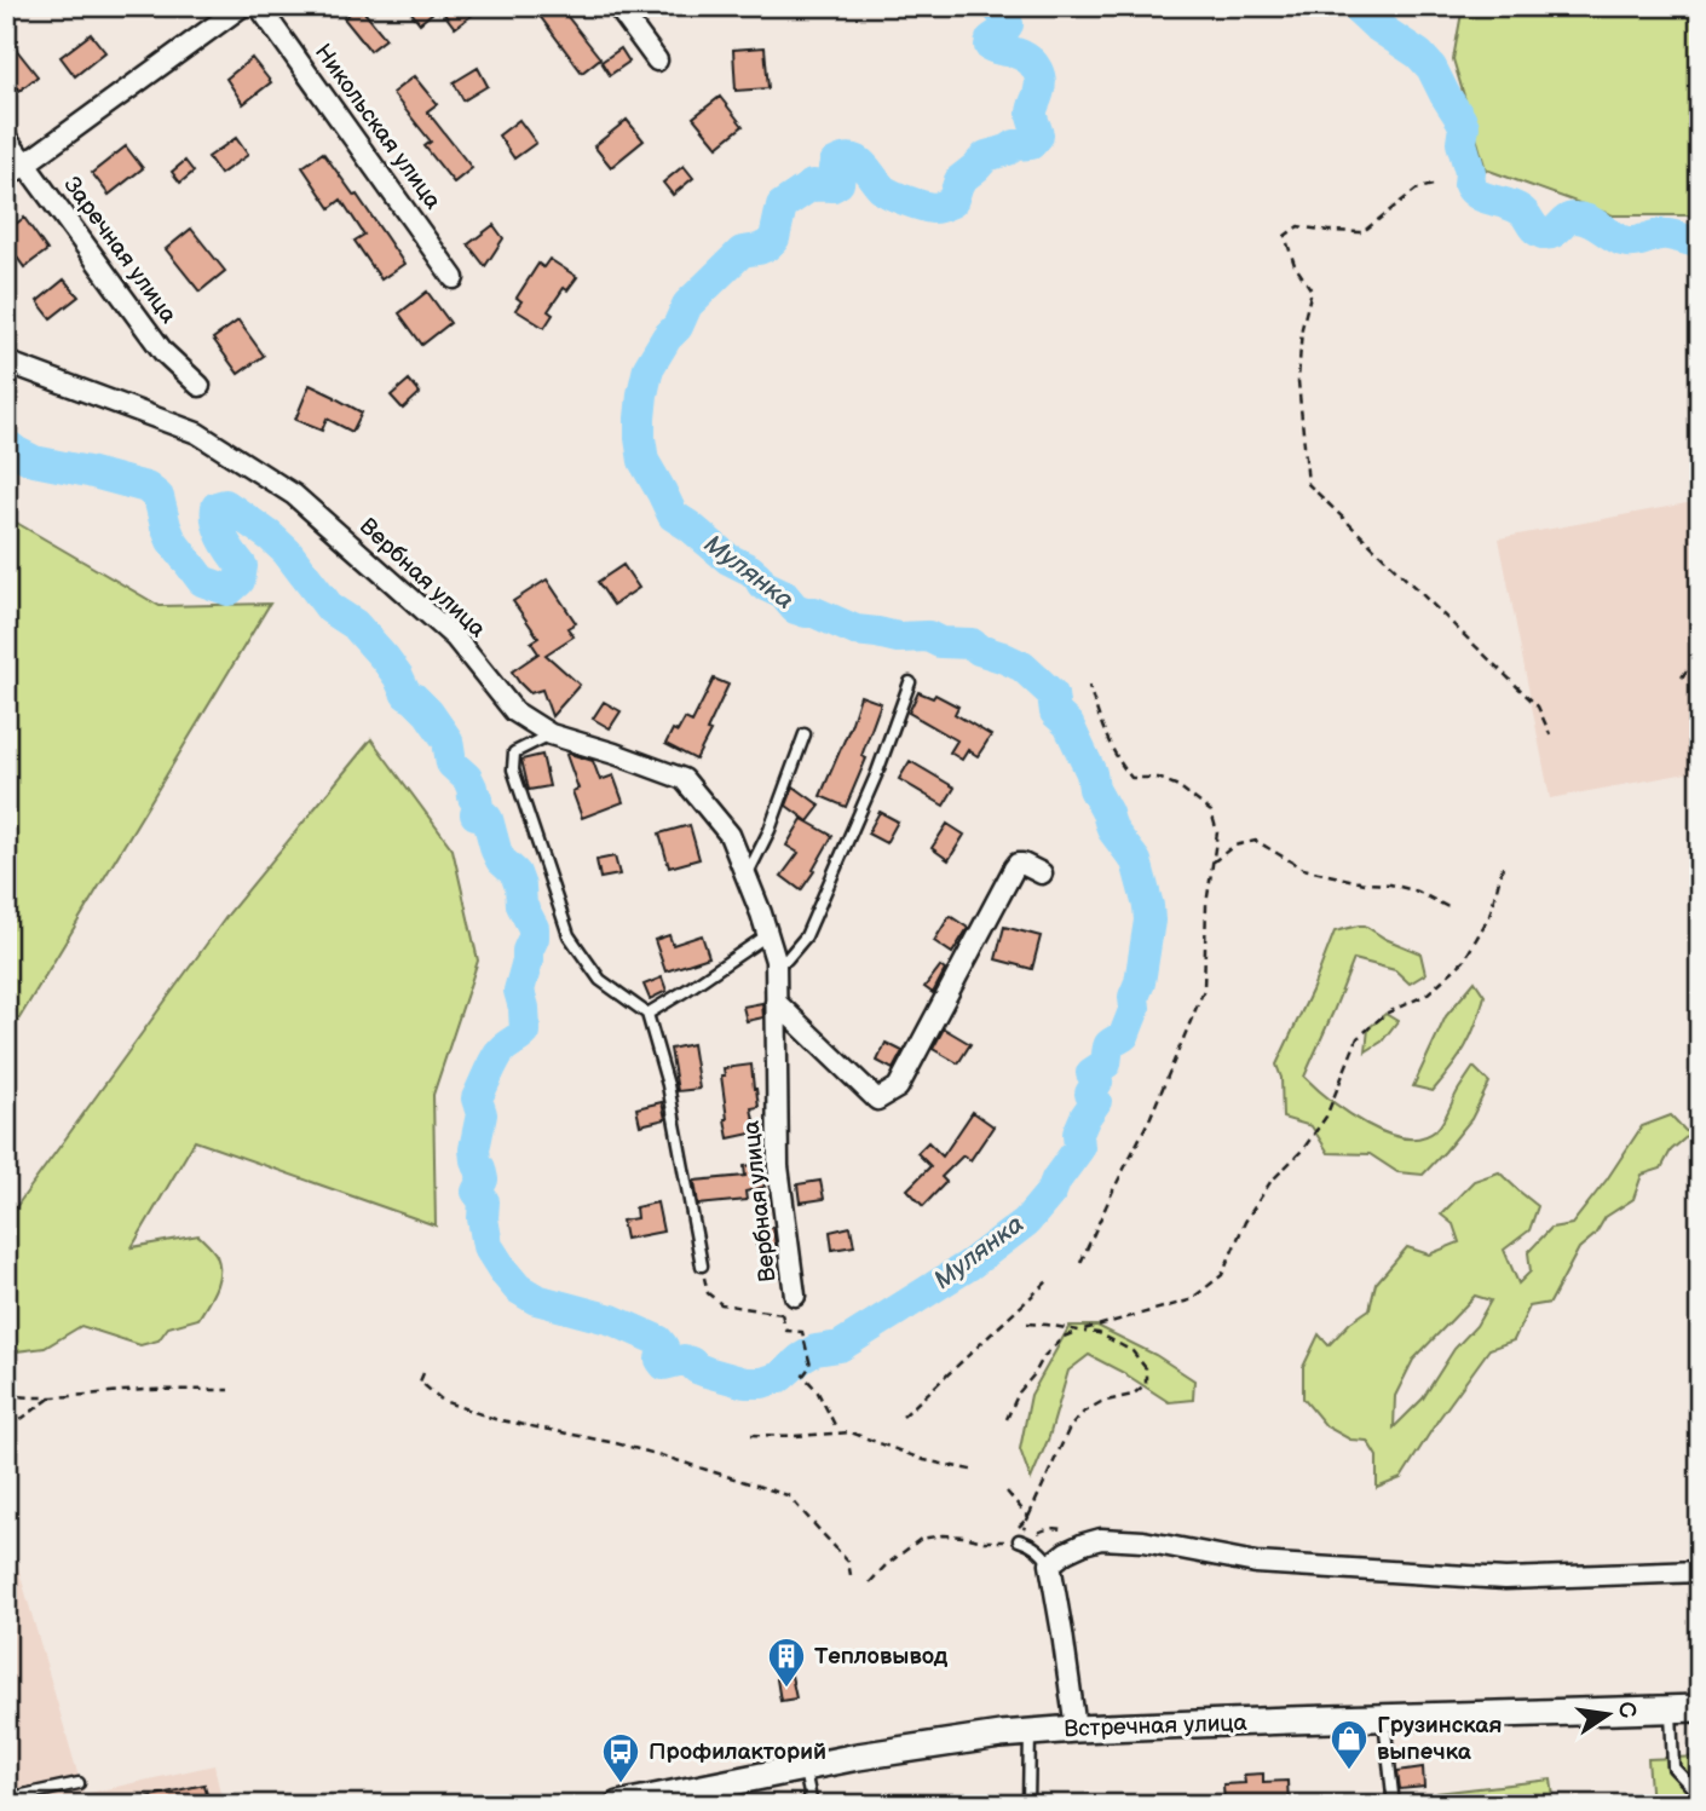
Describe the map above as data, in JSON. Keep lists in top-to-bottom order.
{
  "streets": {
    "main road": ["Встречная улица"],
    "street": ["Никольская улица", "Заречная улица", "Вербная улица"]
  },
  "water": ["Мулянка"],
  "places": {
    "building": ["Тепловывод"],
    "shop": ["Грузинская выпечка"],
    "bus stop": ["Профилакторий"]
  },
  "north": "right"
}
